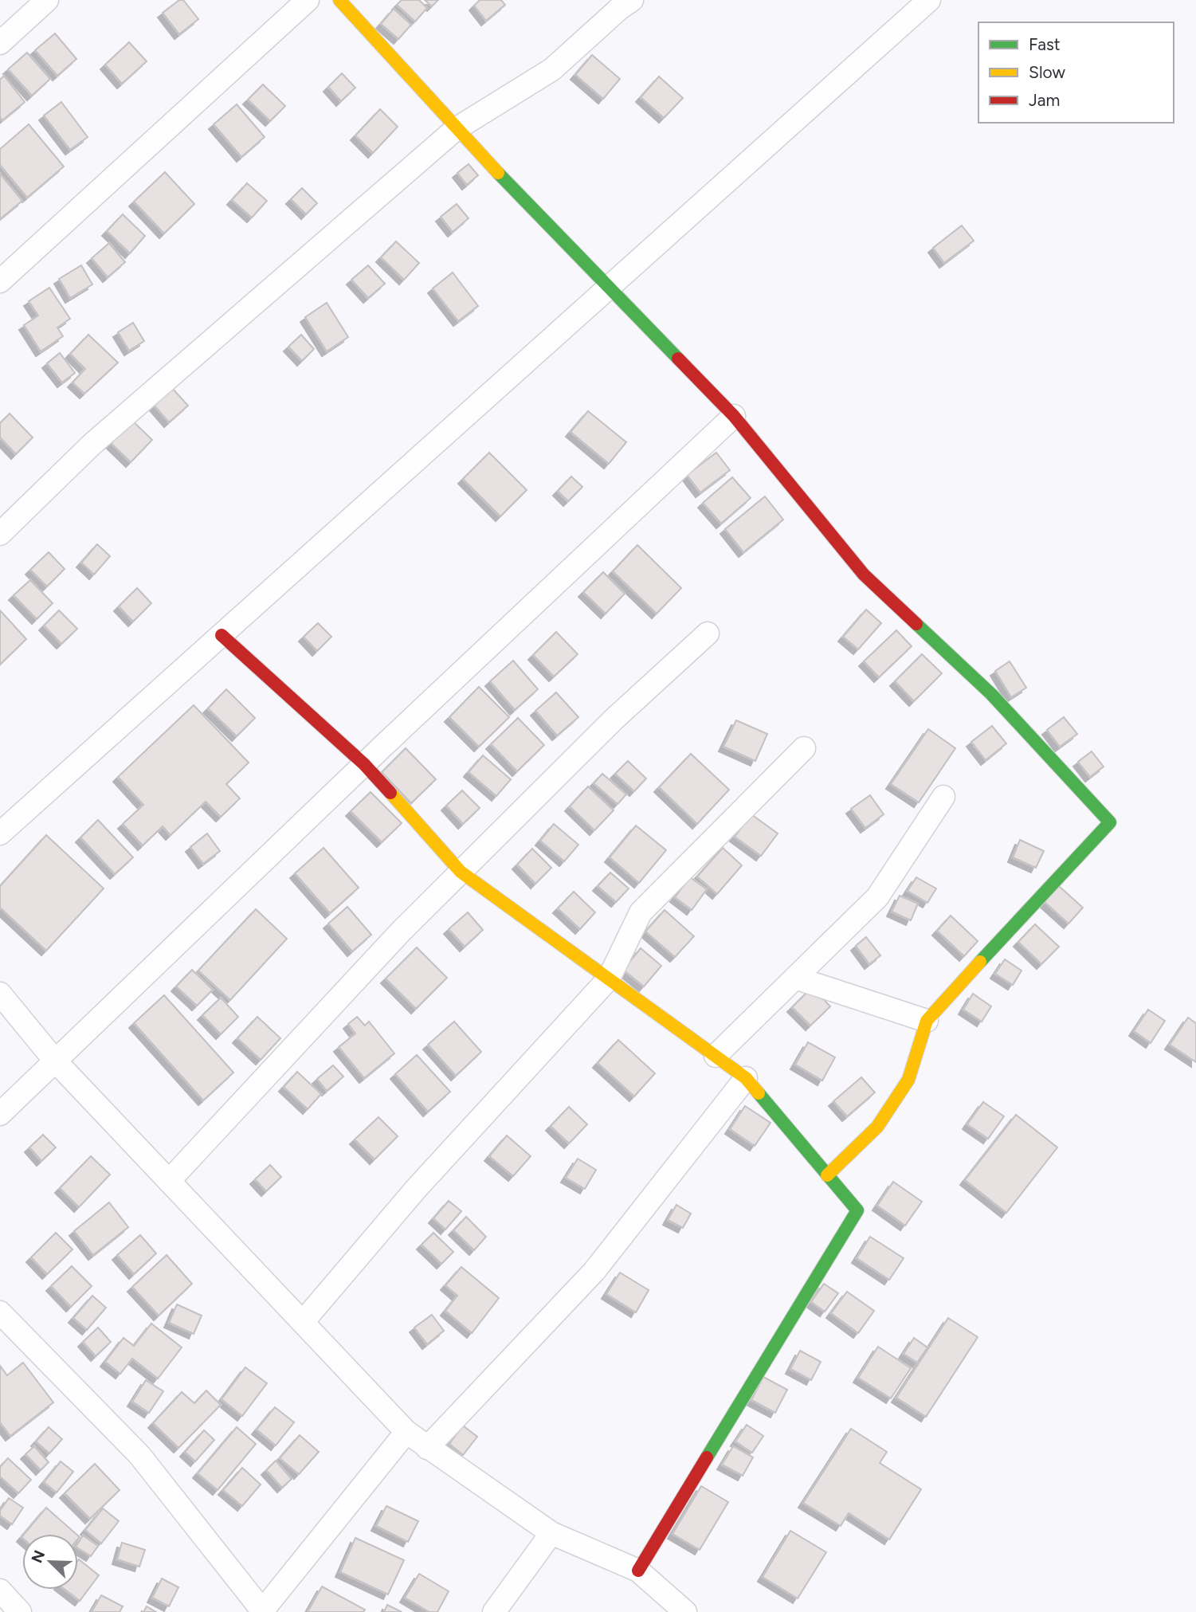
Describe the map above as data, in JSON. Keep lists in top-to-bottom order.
{
  "legend": ["Fast", "Slow", "Jam"],
  "north": "top left"
}
